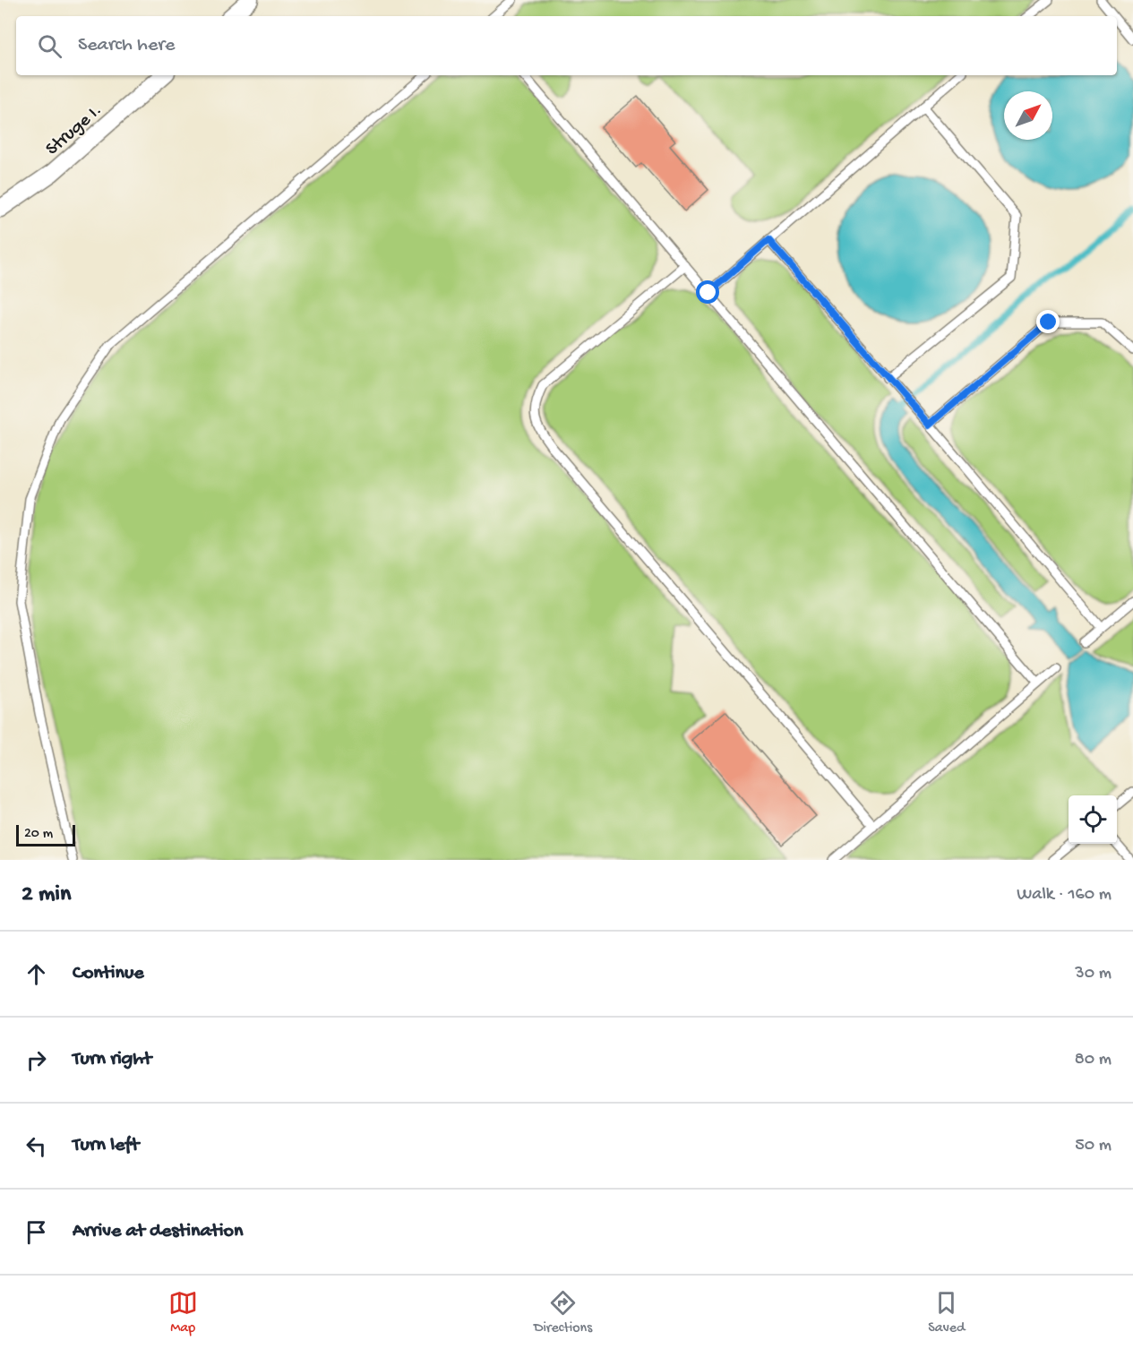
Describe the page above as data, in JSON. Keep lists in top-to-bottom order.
{
  "streets": {
    "street": ["Struge I."]
  },
  "scale_bar": "20 m",
  "north": "top right",
  "page": {
    "search": "Search here",
    "scale": "20 m",
    "heading": ["2 min", "Walk · 160 m"],
    "list": [
      ["Continue", "30 m"],
      ["Turn right", "80 m"],
      ["Turn left", "50 m"],
      "Arrive at destination"
    ],
    "nav": ["Map", "Directions", "Saved"]
  }
}
